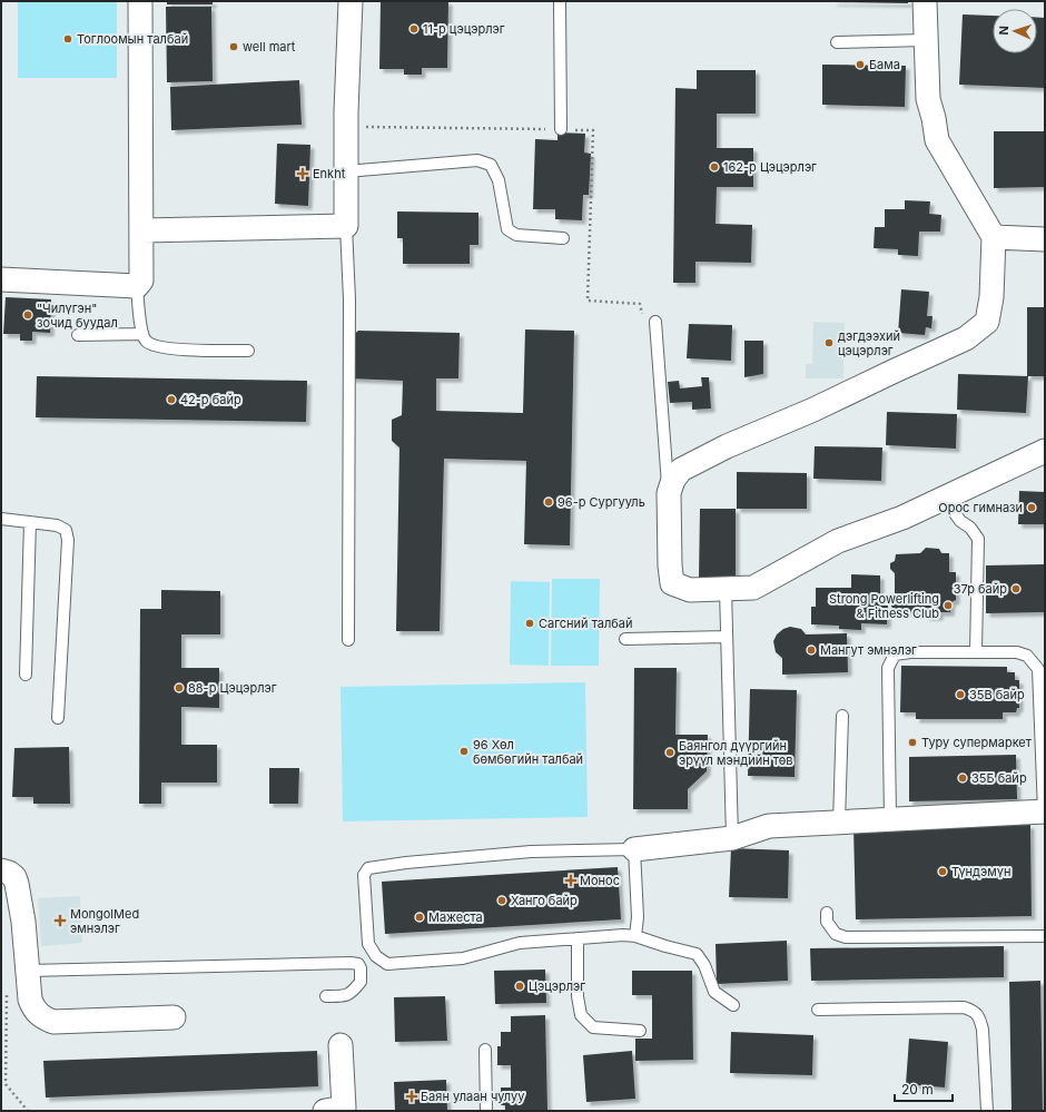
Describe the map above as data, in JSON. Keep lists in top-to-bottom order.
{
  "places": {
    "other": [
      "11-р цэцэрлэг",
      "Тоглоомын талбай",
      "well mart",
      "Бама",
      "162-р Цэцэрлэг",
      "\"Чилүгэн\" зочид буудал",
      "дэгдээхий цэцэрлэг",
      "42-p байр",
      "96-р Сургууль",
      "Орос гимнази",
      "37р байр",
      "Strong Powerlifting & Fitness Club",
      "Сагсний талбай",
      "Мангут эмнэлэг",
      "88-р Цэцэрлэг",
      "35В байр",
      "Туру супермаркет",
      "96 Хөл бөмбөгийн талбай",
      "Баянгол дүүргийн эрүүл мэндийн төв",
      "35Б байр",
      "Түндэмүн",
      "Ханго байр",
      "Мажеста",
      "Цэцэрлэг"
    ],
    "health": [
      "Enkht",
      "Монос",
      "MongolMed эмнэлэг",
      "Баян улаан чулуу"
    ]
  },
  "scale_bar": "20 m",
  "north": "left"
}
